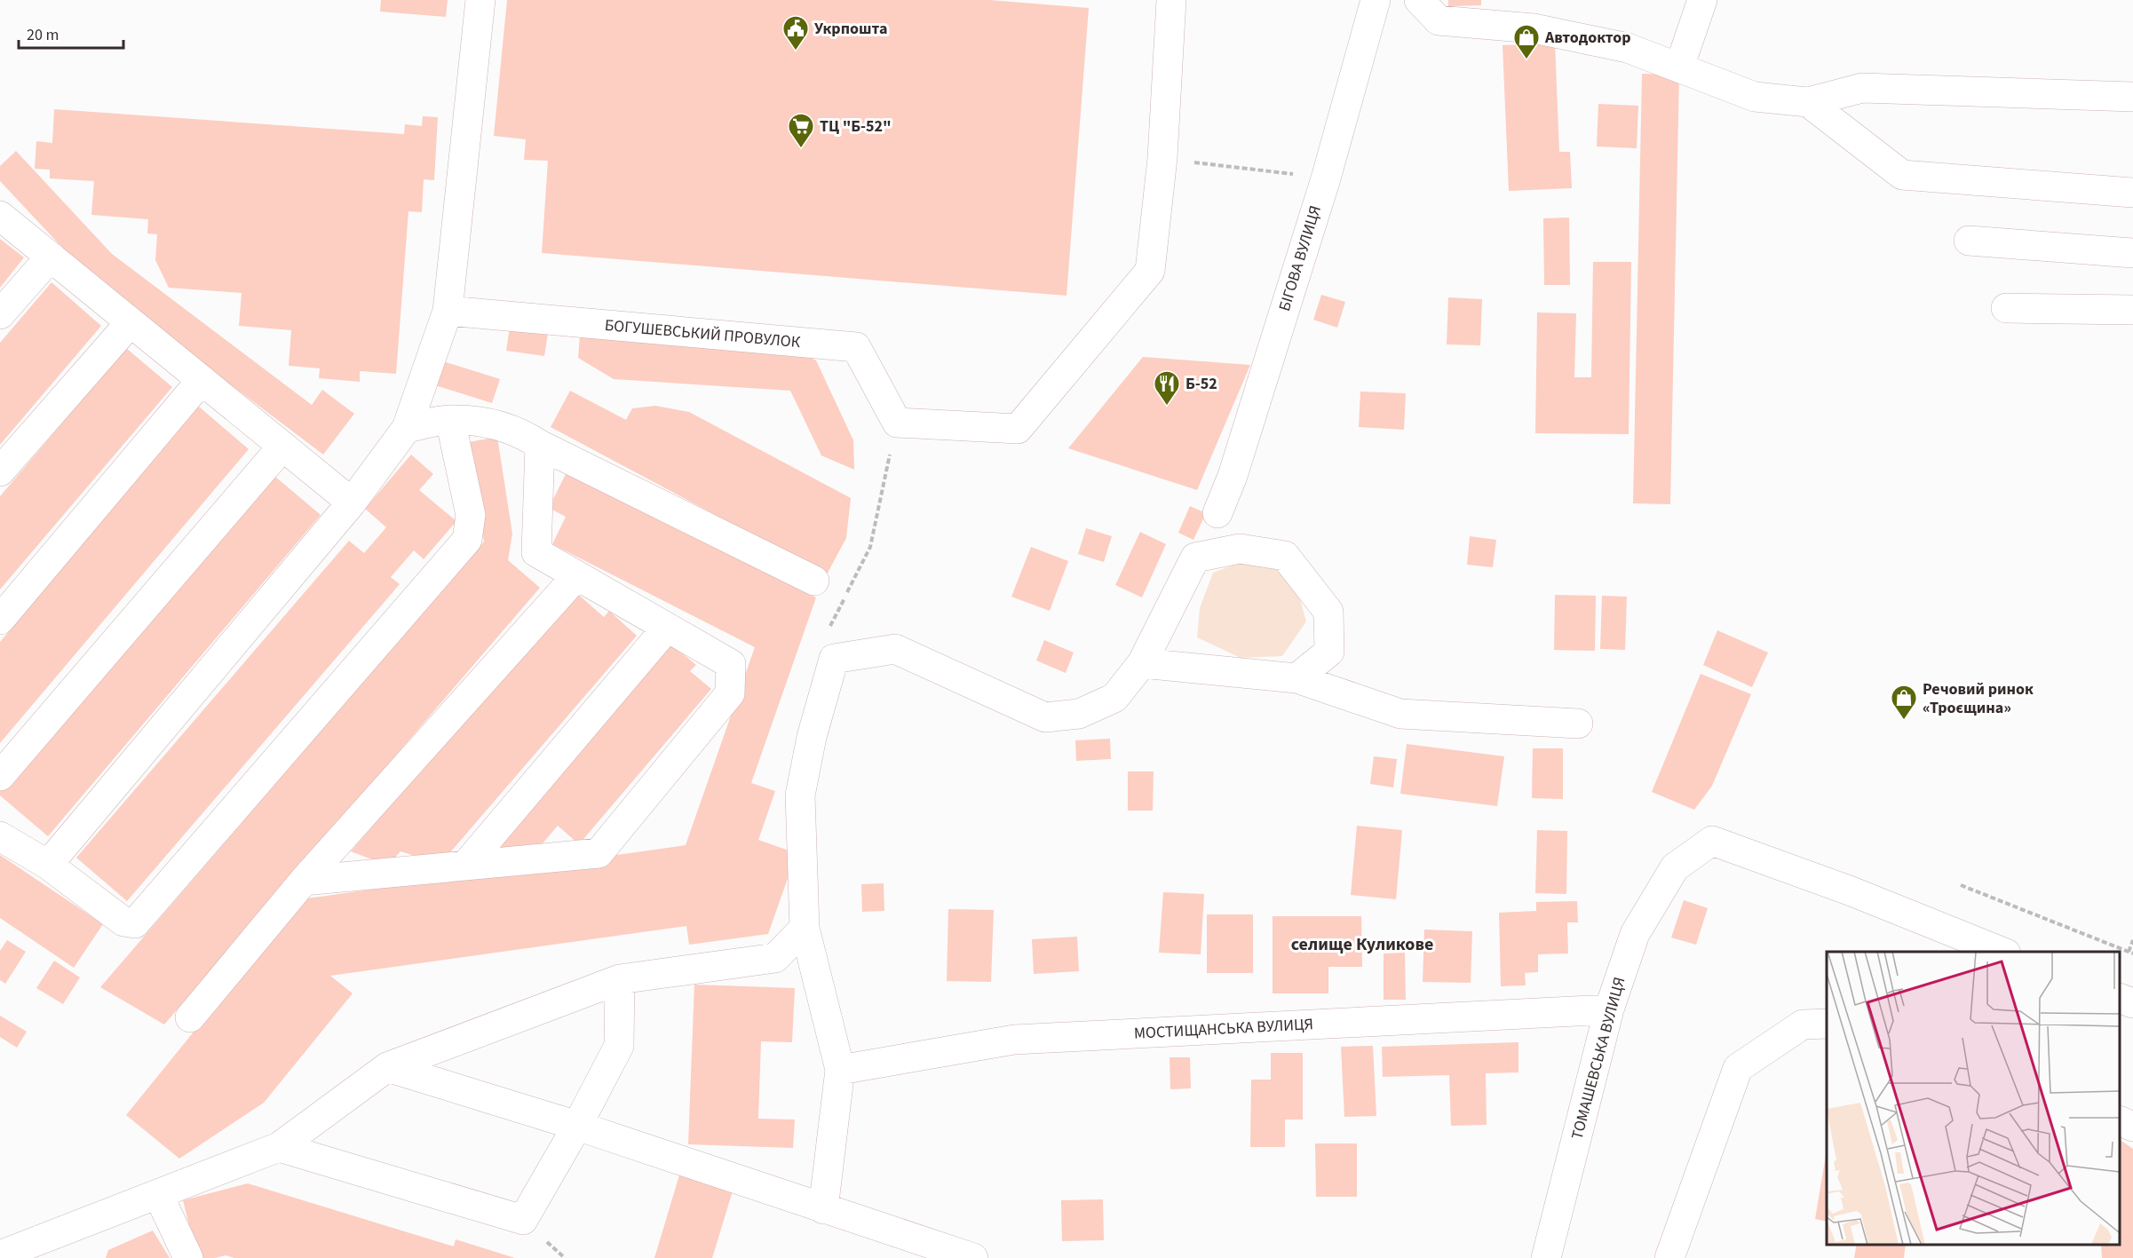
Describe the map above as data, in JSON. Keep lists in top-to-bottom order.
{
  "streets": {
    "street": [
      "БІГОВА ВУЛИЦЯ",
      "БОГУШЕВСЬКИЙ ПРОВУЛОК",
      "МОСТИЩАНСЬКА ВУЛИЦЯ",
      "ТОМАШЕВСЬКА ВУЛИЦЯ"
    ]
  },
  "crossings": [
    ["МОСТИЩАНСЬКА ВУЛИЦЯ", "ТОМАШЕВСЬКА ВУЛИЦЯ"]
  ],
  "districts": ["селище Куликове"],
  "places": {
    "public building": ["Укрпошта"],
    "shop": ["Автодоктор", "Речовий ринок «Троєщина»"],
    "supermarket": ["ТЦ \"Б-52\""],
    "restaurant": ["Б-52"]
  },
  "scale_bar": "20 m"
}
